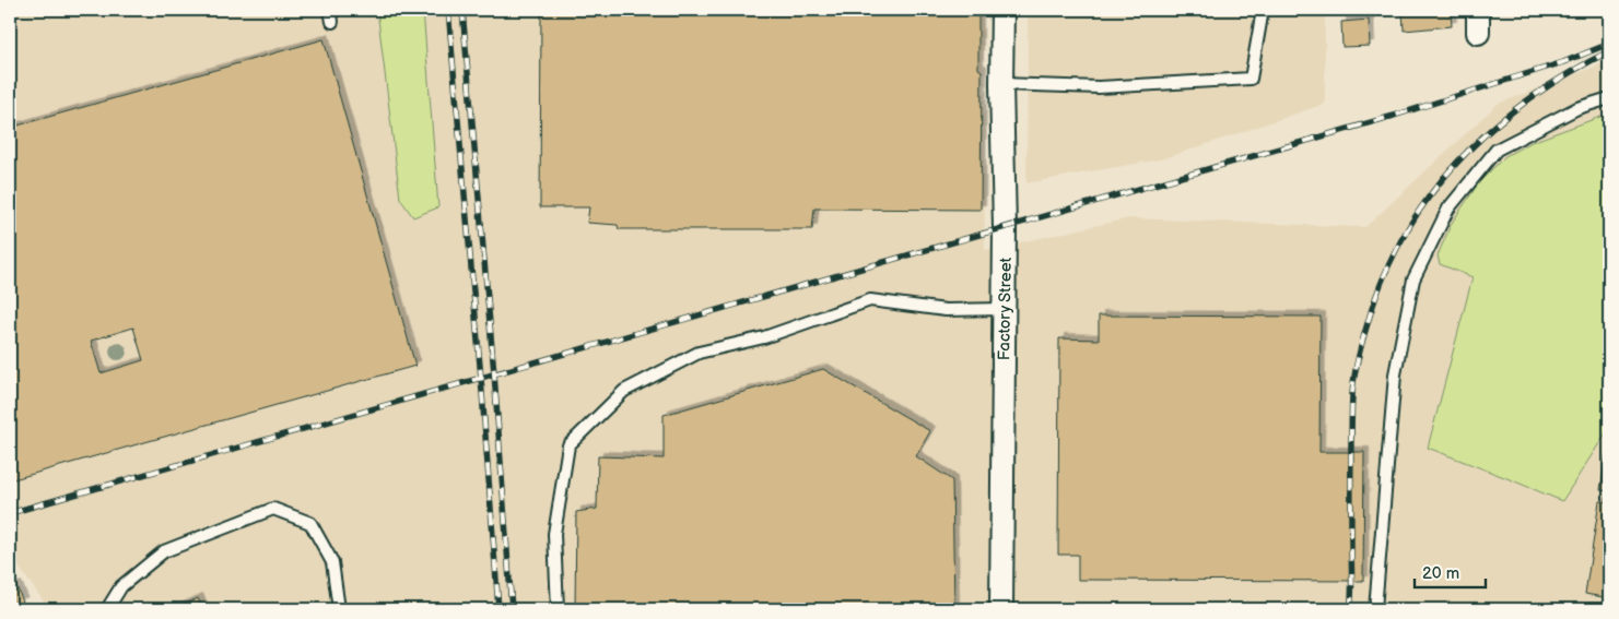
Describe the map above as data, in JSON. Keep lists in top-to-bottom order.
{
  "streets": {
    "street": ["Factory Street"]
  },
  "scale_bar": "20 m"
}
